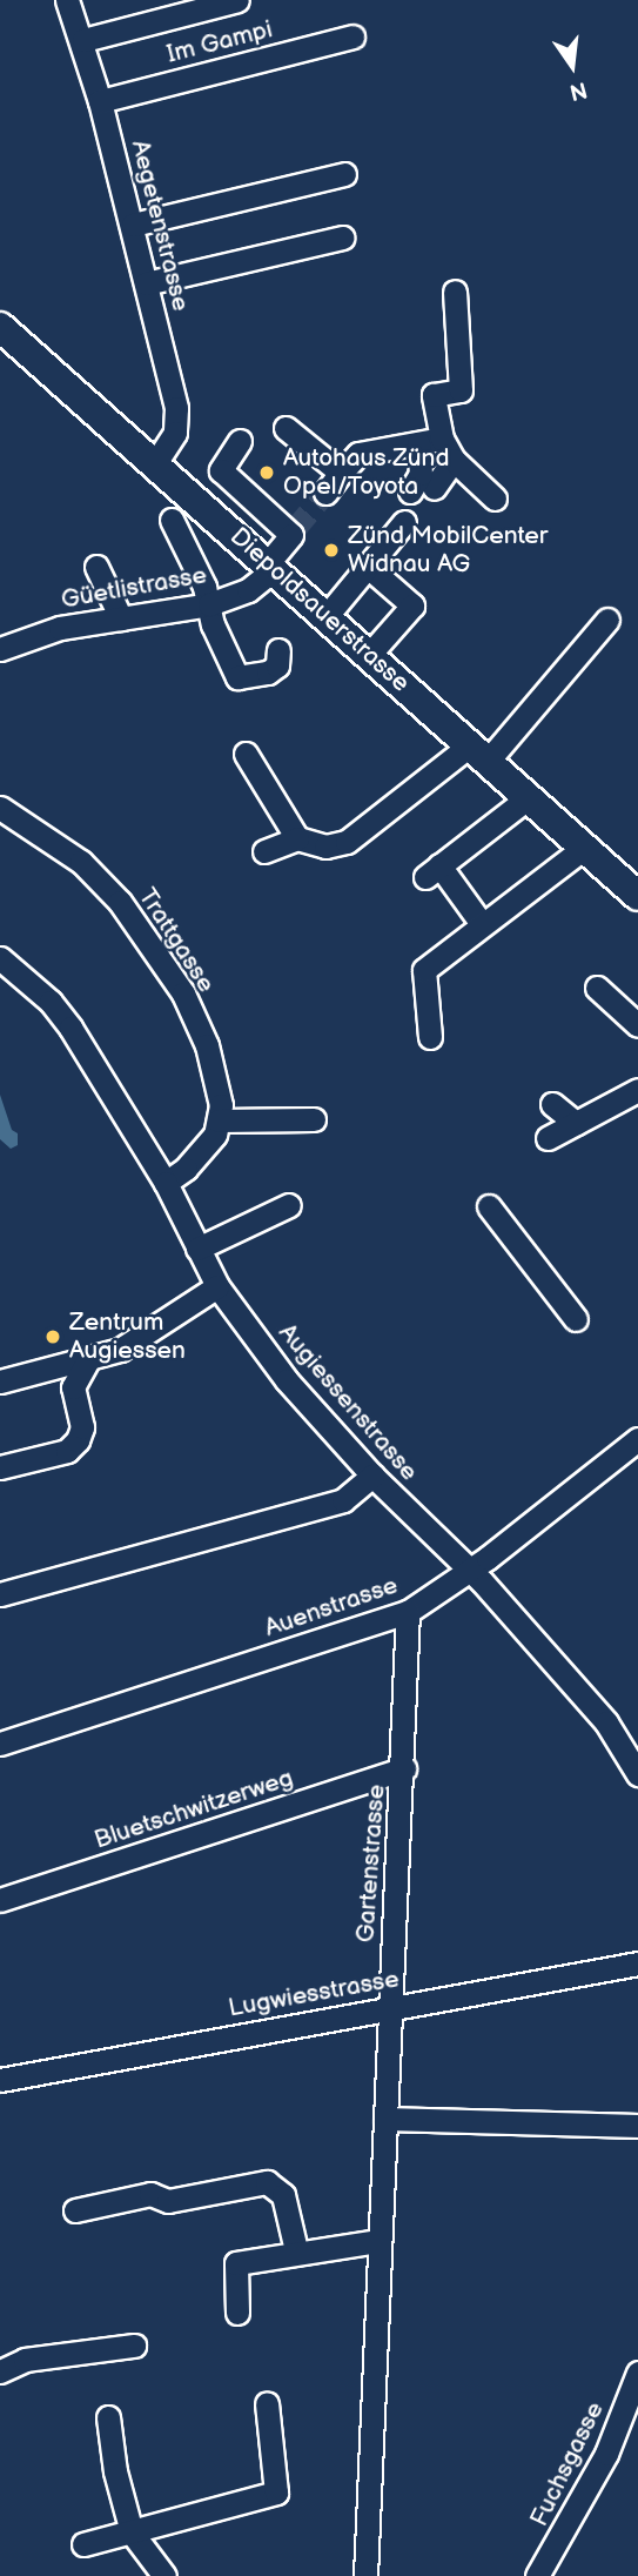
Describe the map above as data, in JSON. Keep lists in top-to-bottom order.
{
  "streets": {
    "main road": ["Diepoldsauerstrasse"],
    "street": [
      "Im Gampi",
      "Aegetenstrasse",
      "Güetlistrasse",
      "Trattgasse",
      "Augiessenstrasse",
      "Auenstrasse",
      "Bluetschwitzerweg",
      "Gartenstrasse",
      "Lugwiesstrasse",
      "Fuchsgasse"
    ]
  },
  "crossings": [
    ["Im Gampi", "Aegetenstrasse"],
    ["Aegetenstrasse", "Diepoldsauerstrasse"],
    ["Güetlistrasse", "Diepoldsauerstrasse"],
    ["Augiessenstrasse", "Auenstrasse"],
    ["Auenstrasse", "Gartenstrasse"],
    ["Bluetschwitzerweg", "Gartenstrasse"],
    ["Gartenstrasse", "Lugwiesstrasse"]
  ],
  "places": ["Autohaus Zünd Opel/Toyota", "Zünd MobilCenter Widnau AG", "Zentrum Augiessen"],
  "north": "bottom"
}
